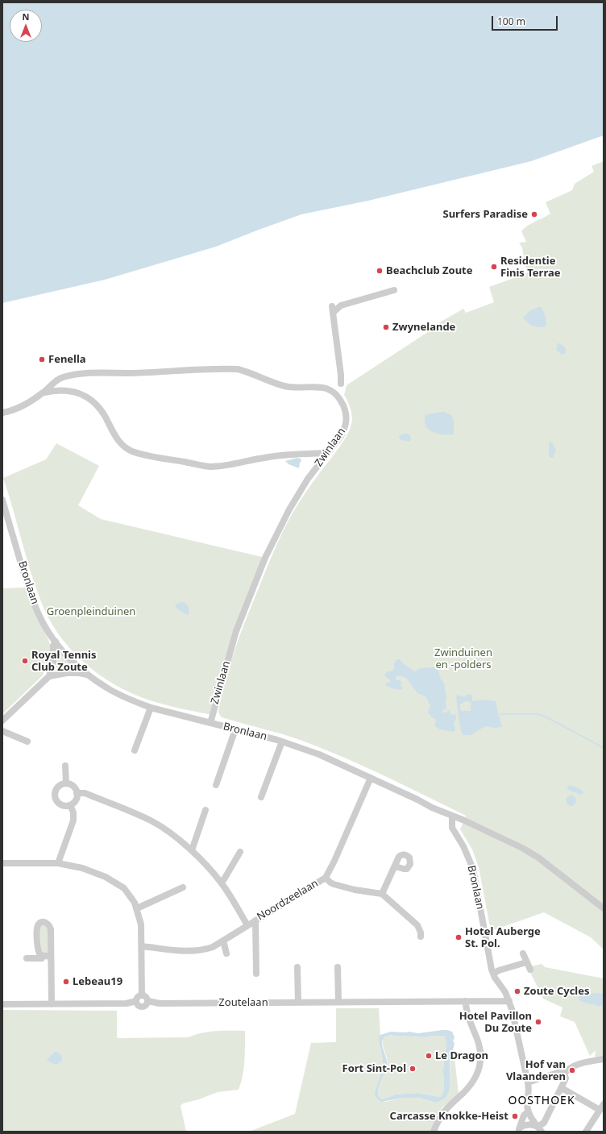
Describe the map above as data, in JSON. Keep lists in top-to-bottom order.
{
  "streets": {
    "street": [
      "Zwinlaan",
      "Bronlaan",
      "Noordzeelaan",
      "Zoutelaan"
    ]
  },
  "crossings": [
    ["Zwinlaan", "Bronlaan"],
    ["Bronlaan", "Noordzeelaan"],
    ["Bronlaan", "Zoutelaan"]
  ],
  "districts": ["OOSTHOEK"],
  "parks": ["Groenpleinduinen", "Zwinduinen en -polders"],
  "places": [
    "Surfers Paradise",
    "Residentie Finis Terrae",
    "Beachclub Zoute",
    "Zwynelande",
    "Fenella",
    "Royal Tennis Club Zoute",
    "Hotel Auberge St. Pol.",
    "Lebeau19",
    "Zoute Cycles",
    "Hotel Pavillon Du Zoute",
    "Le Dragon",
    "Fort Sint-Pol",
    "Hof van Vlaanderen",
    "Carcasse Knokke-Heist"
  ],
  "scale_bar": "100 m",
  "north": "top"
}
